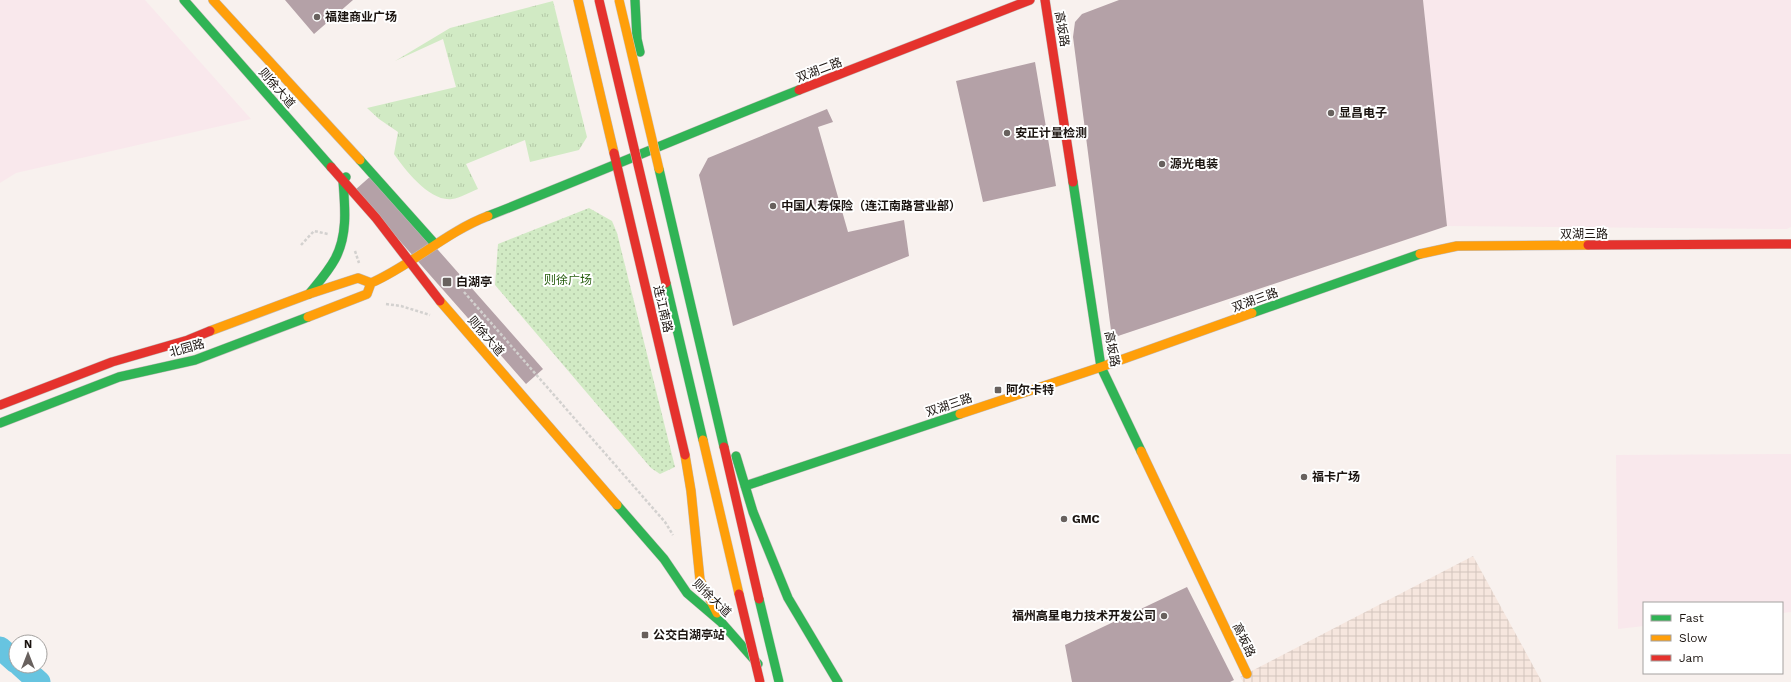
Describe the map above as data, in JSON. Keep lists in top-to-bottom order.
{
  "streets": {
    "main road": [
      "高坂路",
      "双湖二路",
      "则徐大道",
      "双湖三路",
      "连江南路",
      "北园路"
    ]
  },
  "crossings": [
    ["高坂路", "双湖三路"],
    ["双湖二路", "则徐大道"],
    ["双湖二路", "连江南路"],
    ["双湖二路", "北园路"],
    ["则徐大道", "连江南路"],
    ["则徐大道", "北园路"]
  ],
  "parks": ["则徐广场"],
  "places": {
    "other": [
      "福建商业广场",
      "显昌电子",
      "安正计量检测",
      "源光电装",
      "中国人寿保险（连江南路营业部）",
      "福卡广场",
      "GMC",
      "福州高星电力技术开发公司"
    ],
    "transit": ["白湖亭", "阿尔卡特", "公交白湖亭站"]
  },
  "legend": ["Fast", "Slow", "Jam"],
  "north": "top"
}
